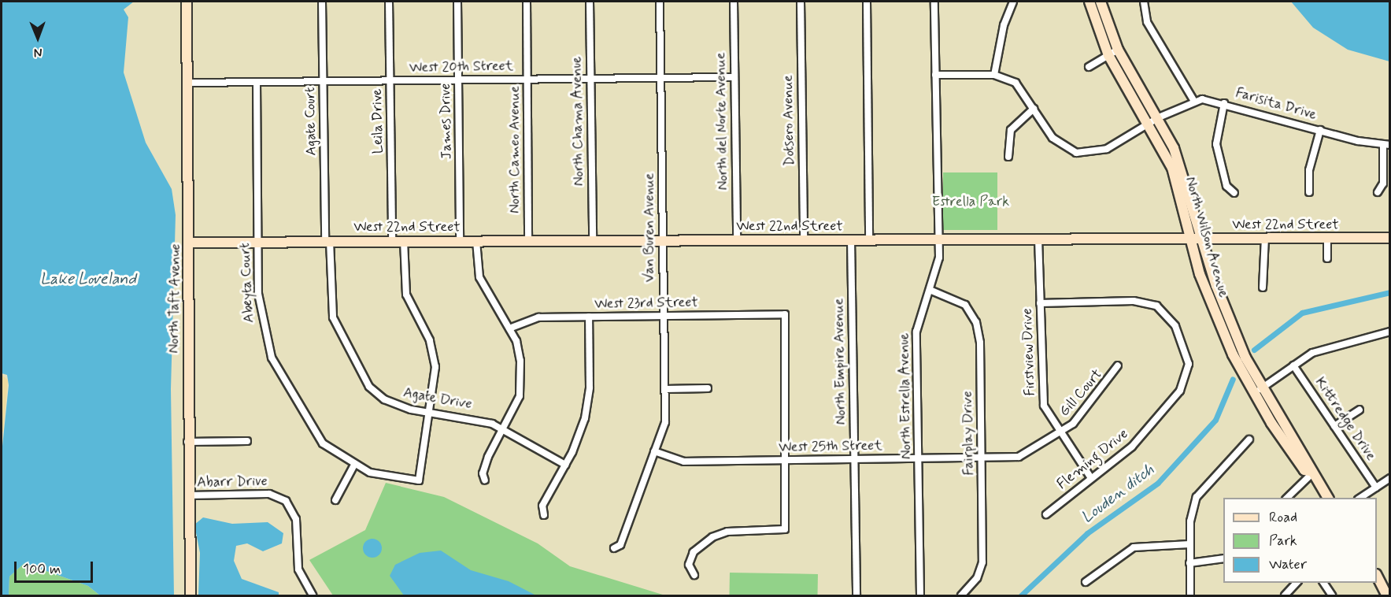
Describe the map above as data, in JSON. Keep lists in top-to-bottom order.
{
  "streets": {
    "main road": ["West 22nd Street", "North Wilson Avenue", "North Taft Avenue"],
    "street": [
      "West 20th Street",
      "Farisita Drive",
      "Dotsero Avenue",
      "Agate Court",
      "Leila Drive",
      "James Drive",
      "North Chama Avenue",
      "North del Norte Avenue",
      "North Cameo Avenue",
      "Van Buren Avenue",
      "Abeyta Court",
      "West 23rd Street",
      "Firstview Drive",
      "North Empire Avenue",
      "Gill Court",
      "North Estrella Avenue",
      "Agate Drive",
      "Kittredge Drive",
      "Fairplay Drive",
      "West 25th Street",
      "Fleming Drive",
      "Abarr Drive"
    ]
  },
  "crossings": [
    ["West 20th Street", "Agate Court"],
    ["West 20th Street", "Leila Drive"],
    ["West 20th Street", "James Drive"],
    ["West 20th Street", "North Chama Avenue"],
    ["West 20th Street", "North del Norte Avenue"],
    ["West 20th Street", "North Cameo Avenue"],
    ["West 20th Street", "Van Buren Avenue"],
    ["West 20th Street", "Abeyta Court"],
    ["West 20th Street", "North Taft Avenue"],
    ["Dotsero Avenue", "West 22nd Street"],
    ["Agate Court", "West 22nd Street"],
    ["Agate Court", "Agate Drive"],
    ["Leila Drive", "West 22nd Street"],
    ["James Drive", "West 22nd Street"],
    ["North Chama Avenue", "West 22nd Street"],
    ["North del Norte Avenue", "West 22nd Street"],
    ["North Cameo Avenue", "West 22nd Street"],
    ["West 22nd Street", "Van Buren Avenue"],
    ["West 22nd Street", "North Wilson Avenue"],
    ["West 22nd Street", "Abeyta Court"],
    ["West 22nd Street", "North Taft Avenue"],
    ["West 22nd Street", "Firstview Drive"],
    ["West 22nd Street", "North Empire Avenue"],
    ["West 22nd Street", "North Estrella Avenue"],
    ["West 22nd Street", "Agate Drive"],
    ["Van Buren Avenue", "West 23rd Street"],
    ["Van Buren Avenue", "West 25th Street"],
    ["Abeyta Court", "Agate Drive"],
    ["North Taft Avenue", "Abarr Drive"],
    ["West 23rd Street", "West 25th Street"],
    ["Firstview Drive", "Gill Court"],
    ["Firstview Drive", "West 25th Street"],
    ["Firstview Drive", "Fleming Drive"],
    ["North Empire Avenue", "West 25th Street"],
    ["Gill Court", "West 25th Street"],
    ["North Estrella Avenue", "Fairplay Drive"],
    ["North Estrella Avenue", "West 25th Street"],
    ["Fairplay Drive", "West 25th Street"]
  ],
  "water": ["Lake Loveland", "Louden ditch"],
  "parks": ["Estrella Park"],
  "legend": ["Road", "Park", "Water"],
  "scale_bar": "100 m",
  "north": "bottom"
}
